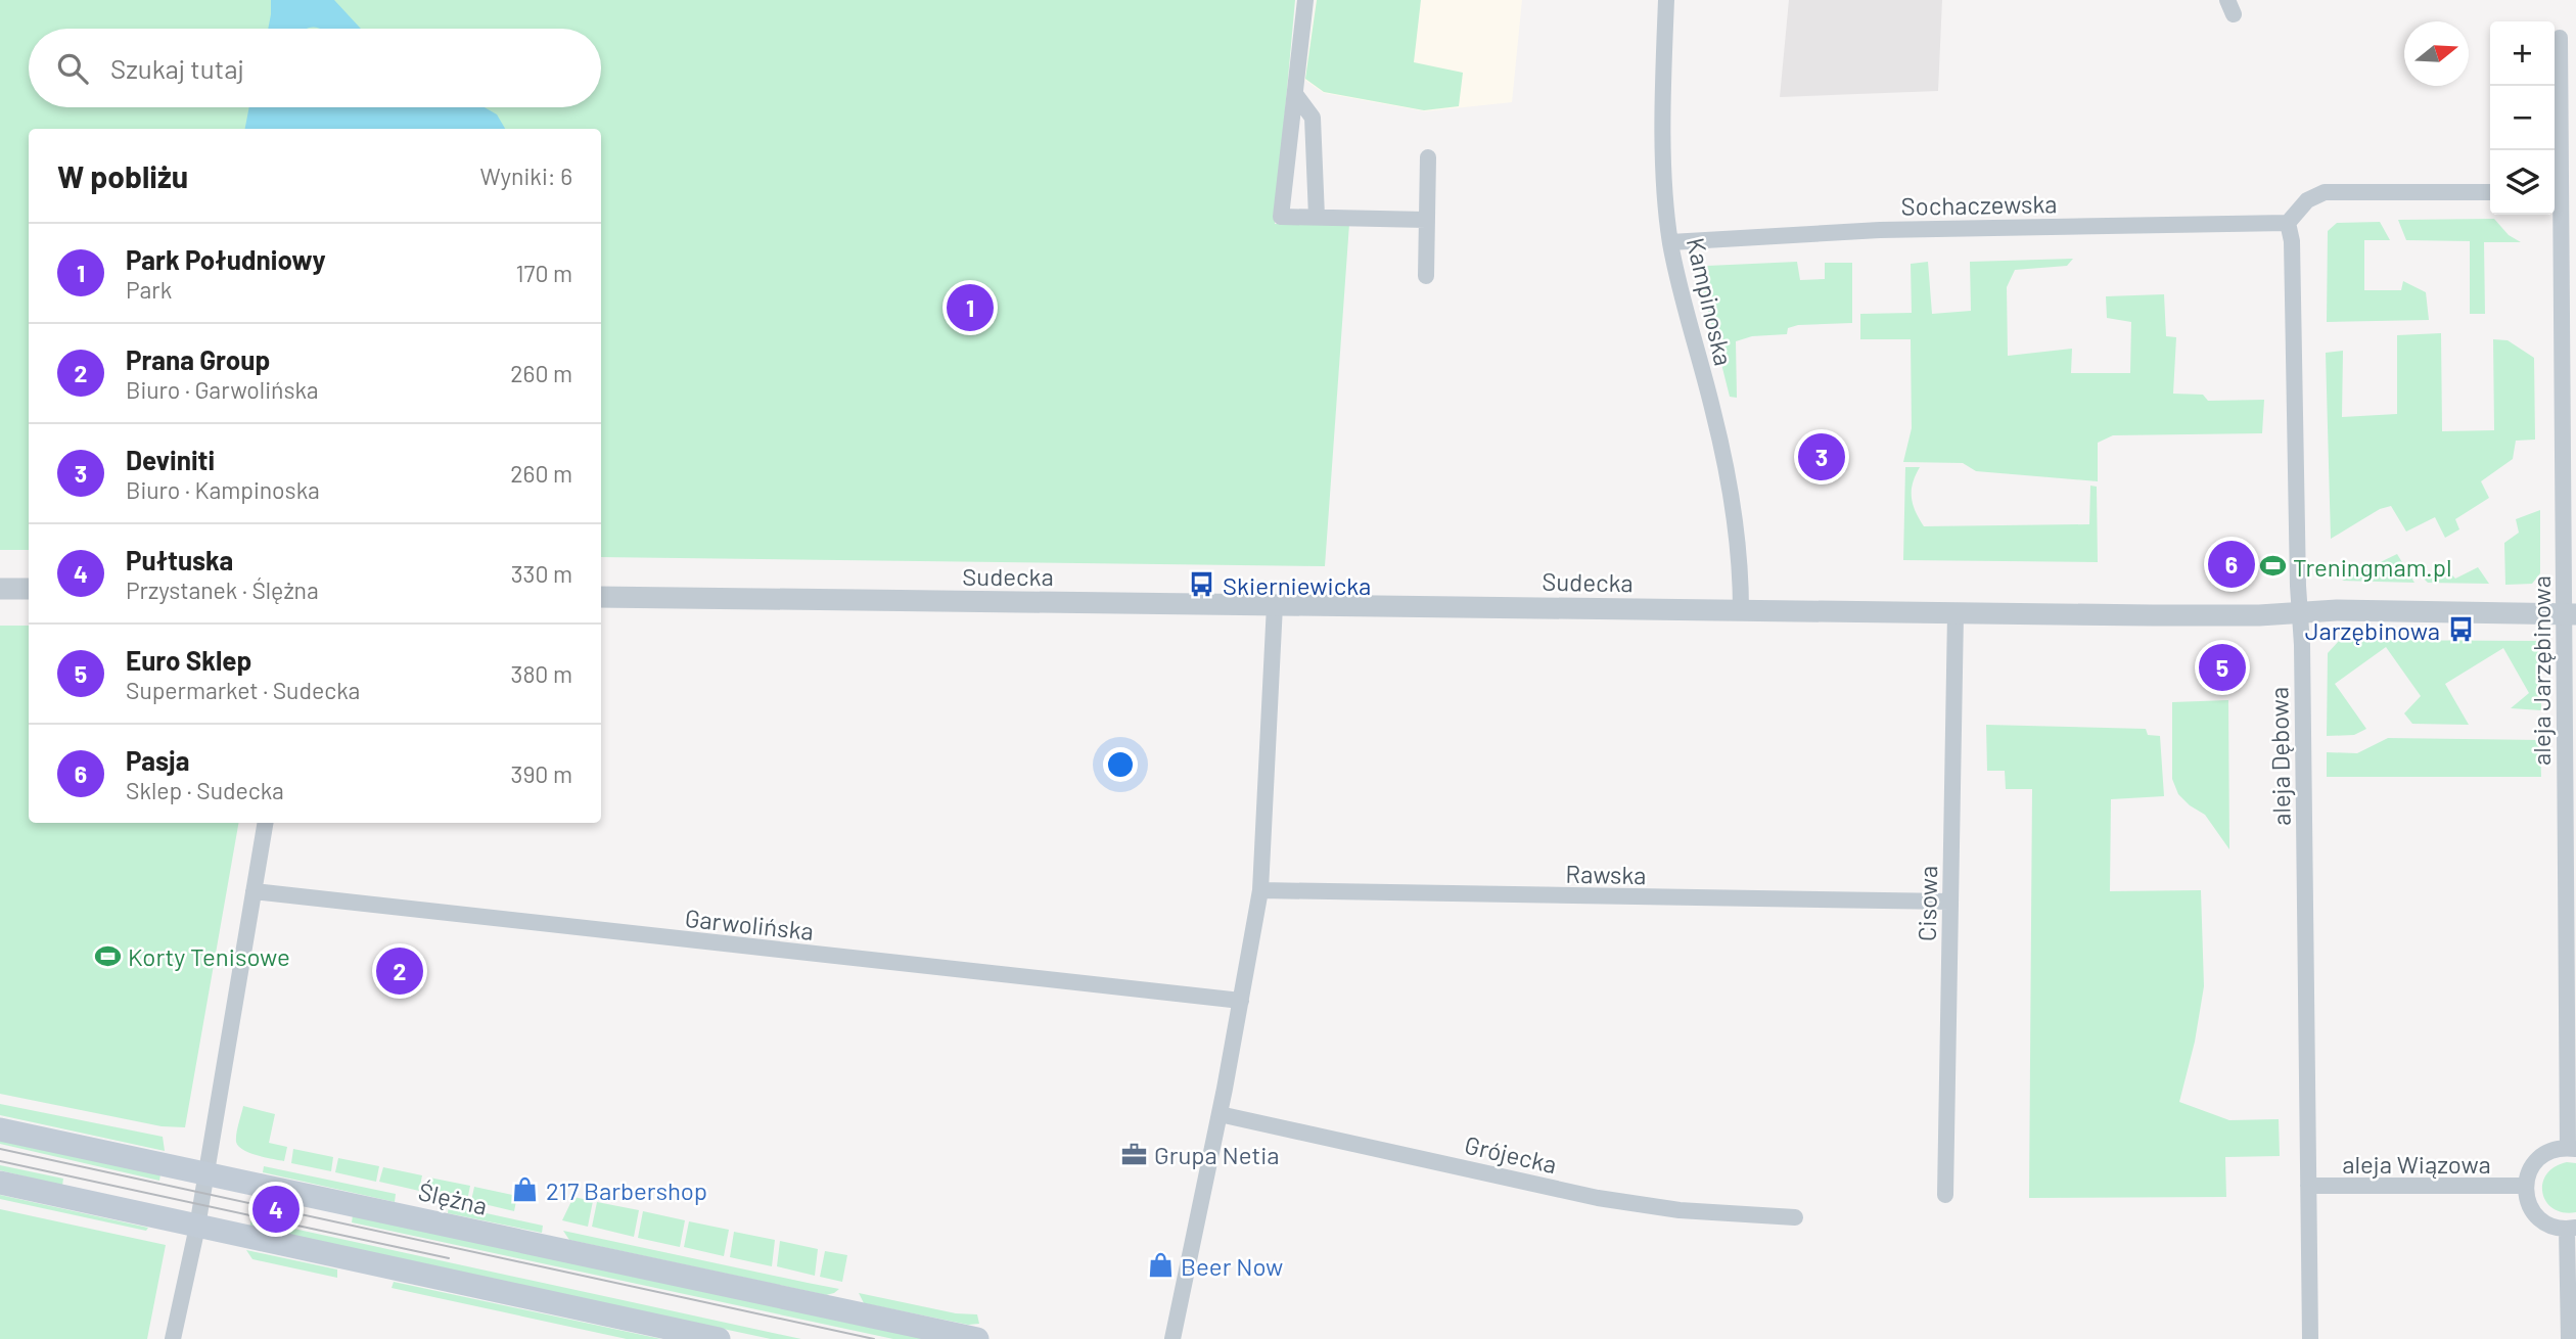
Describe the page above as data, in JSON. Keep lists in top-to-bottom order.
{
  "streets": {
    "main road": ["Ślężna"],
    "street": [
      "Sochaczewska",
      "Kampinoska",
      "Sudecka",
      "aleja Jarzębinowa",
      "aleja Dębowa",
      "Rawska",
      "Cisowa",
      "Garwolińska",
      "Grójecka",
      "aleja Wiązowa"
    ]
  },
  "crossings": [
    ["Sochaczewska", "Kampinoska"],
    ["Sochaczewska", "aleja Dębowa"],
    ["Kampinoska", "Sudecka"],
    ["Sudecka", "aleja Jarzębinowa"],
    ["Sudecka", "aleja Dębowa"],
    ["Sudecka", "Cisowa"],
    ["aleja Dębowa", "aleja Wiązowa"],
    ["Rawska", "Cisowa"]
  ],
  "places": {
    "sports": ["Treningmam.pl", "Korty Tenisowe"],
    "bus stop": ["Skierniewicka", "Jarzębinowa"],
    "office": ["Grupa Netia"],
    "shop": ["217 Barbershop", "Beer Now"]
  },
  "north": "right",
  "page": {
    "map_buttons": ["+", "−"],
    "search": "Szukaj tutaj",
    "heading": ["W pobliżu", "Wyniki: 6"],
    "list": [
      {
        "mark": "1",
        "name": "Park Południowy",
        "note": "Park",
        "value": "170 m"
      },
      {
        "mark": "2",
        "name": "Prana Group",
        "note": "Biuro · Garwolińska",
        "value": "260 m"
      },
      {
        "mark": "3",
        "name": "Deviniti",
        "note": "Biuro · Kampinoska",
        "value": "260 m"
      },
      {
        "mark": "4",
        "name": "Pułtuska",
        "note": "Przystanek · Ślężna",
        "value": "330 m"
      },
      {
        "mark": "5",
        "name": "Euro Sklep",
        "note": "Supermarket · Sudecka",
        "value": "380 m"
      },
      {
        "mark": "6",
        "name": "Pasja",
        "note": "Sklep · Sudecka",
        "value": "390 m"
      }
    ],
    "pins": [
      "1",
      "3",
      "6",
      "5",
      "2",
      "4"
    ]
  }
}
